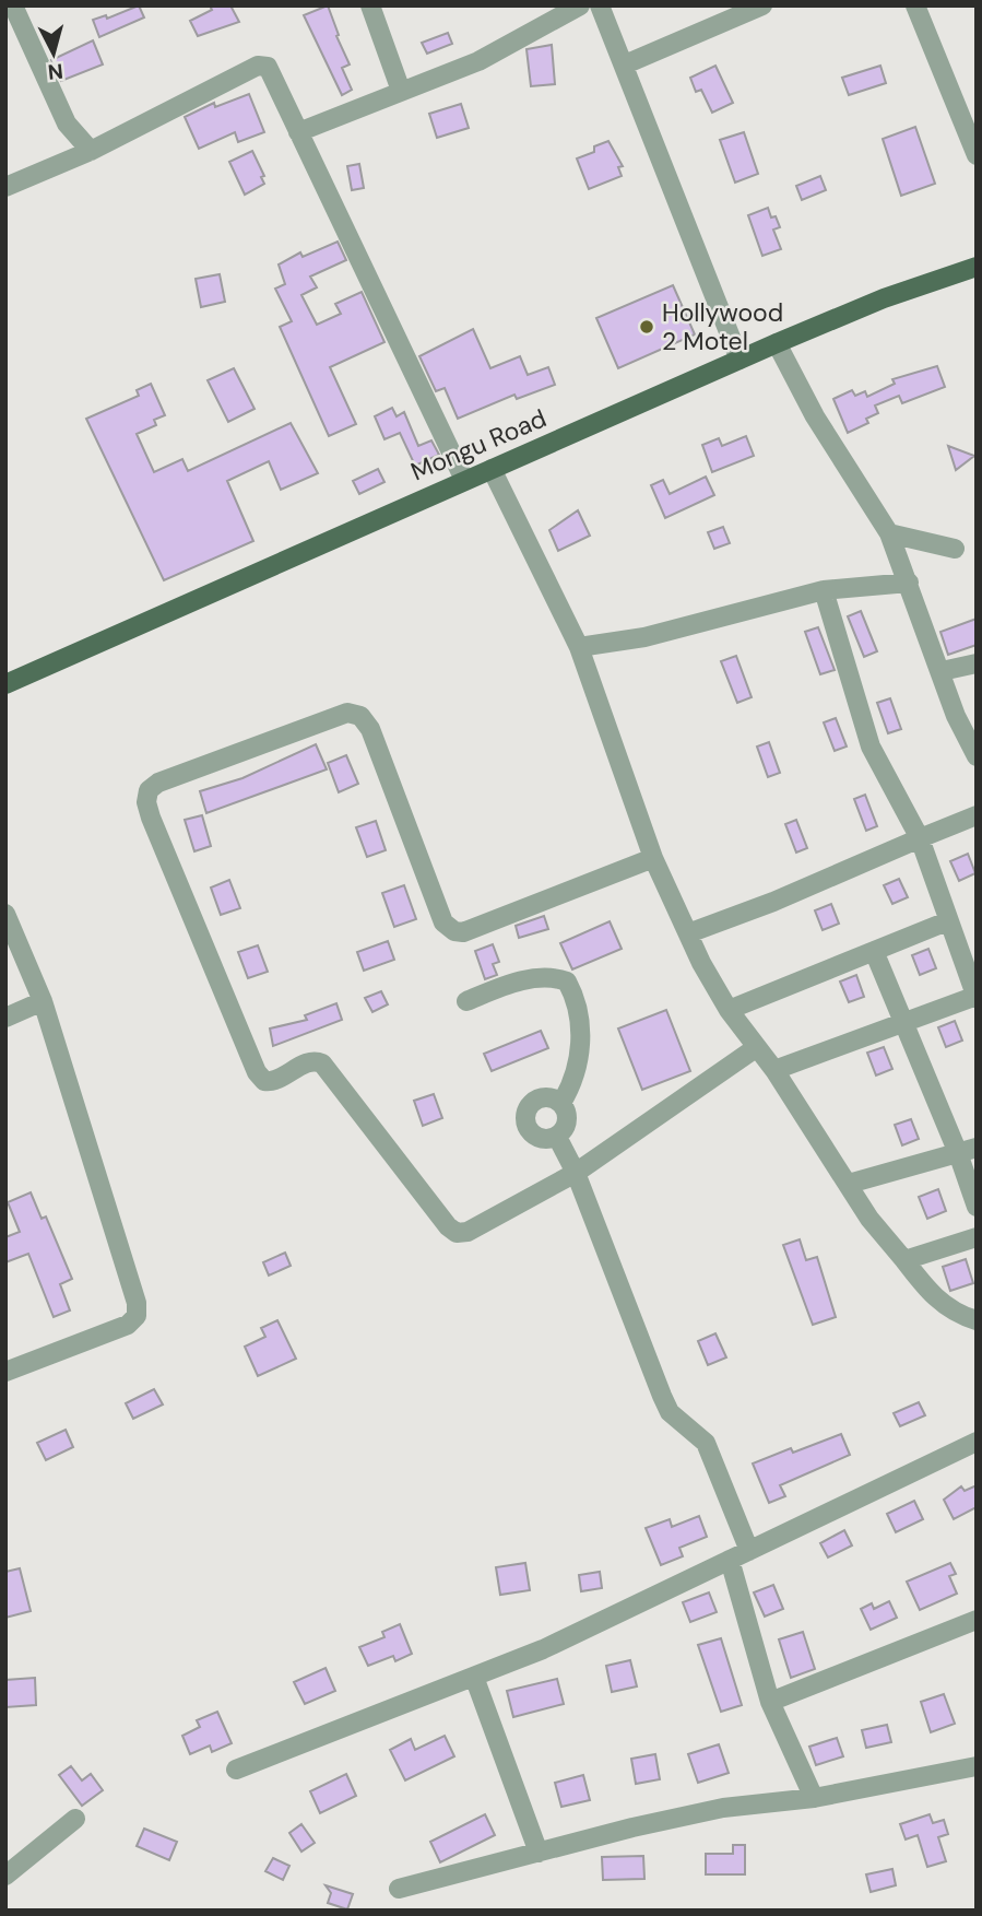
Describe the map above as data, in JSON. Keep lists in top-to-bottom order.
{
  "streets": {
    "main road": ["Mongu Road"]
  },
  "places": ["Hollywood 2 Motel"],
  "north": "bottom"
}
